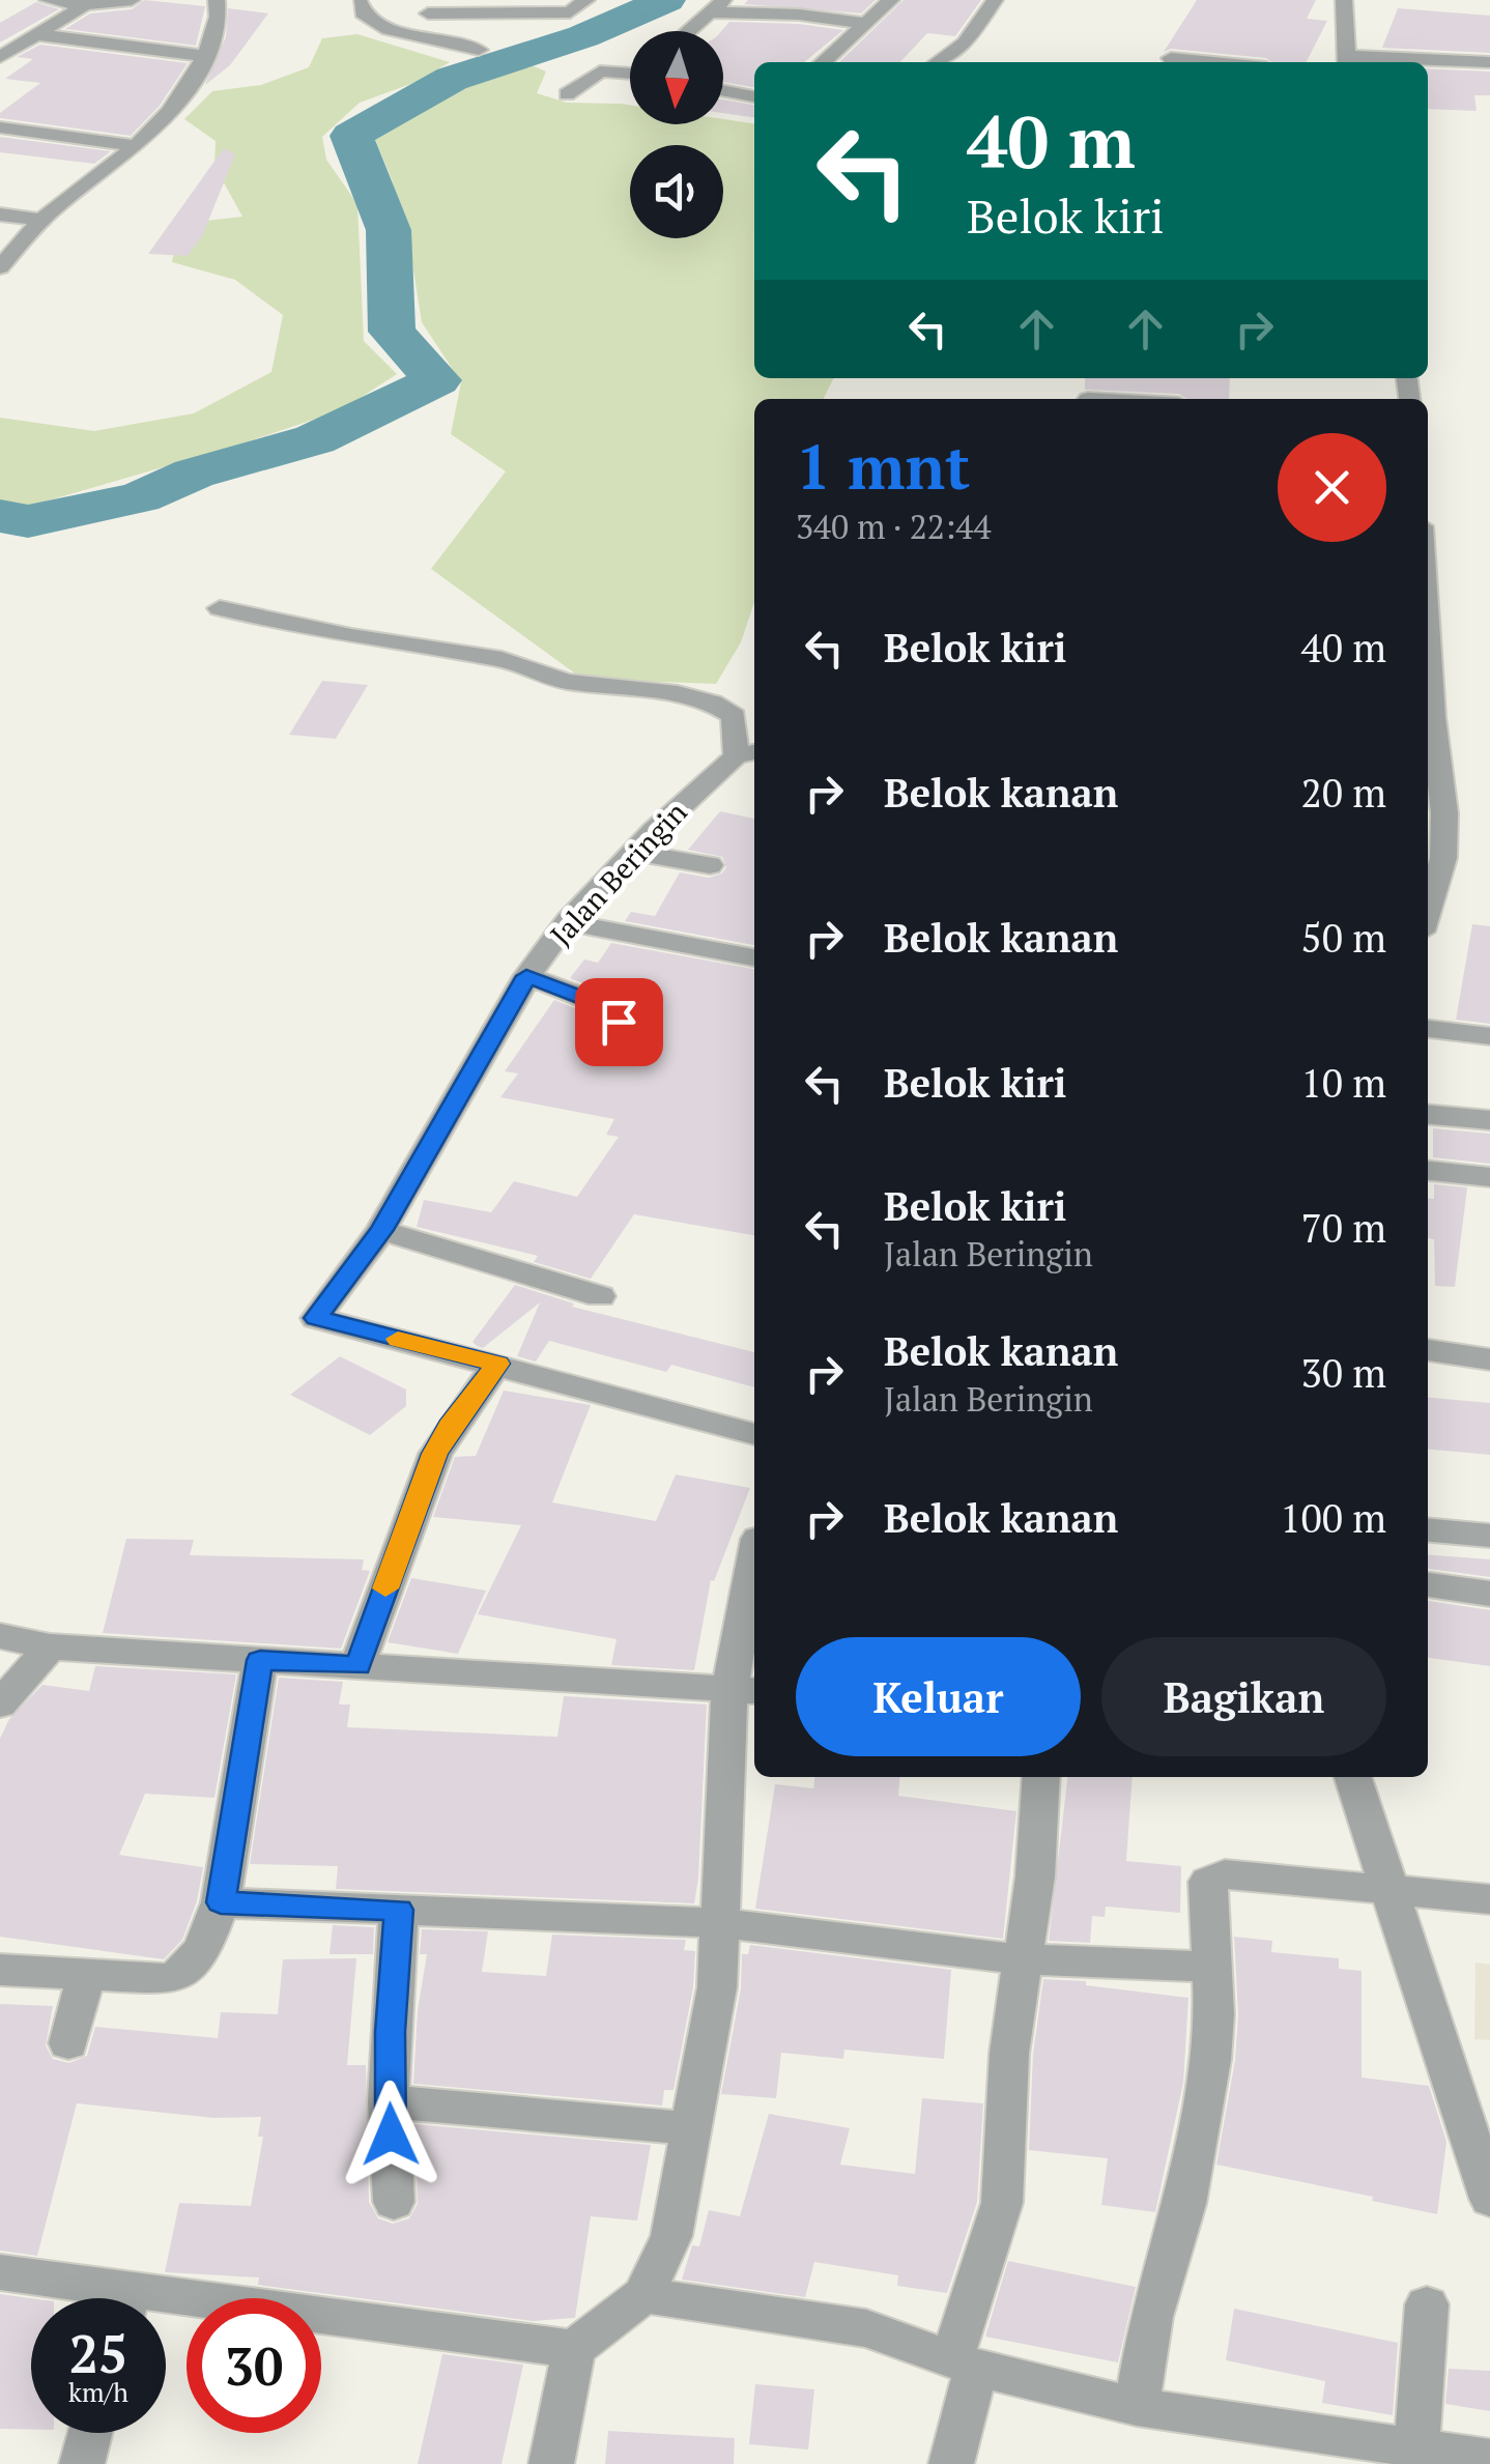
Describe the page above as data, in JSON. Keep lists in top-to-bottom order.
{
  "streets": {
    "street": ["Jalan Beringin"]
  },
  "north": "bottom",
  "page": {
    "turn": ["40 m", "Belok kiri"],
    "heading": ["1 mnt", "340 m · 22:44"],
    "list": [
      {
        "name": "Belok kiri",
        "value": "40 m"
      },
      {
        "name": "Belok kanan",
        "value": "20 m"
      },
      {
        "name": "Belok kanan",
        "value": "50 m"
      },
      {
        "name": "Belok kiri",
        "value": "10 m"
      },
      {
        "name": "Belok kiri",
        "note": "Jalan Beringin",
        "value": "70 m"
      },
      {
        "name": "Belok kanan",
        "note": "Jalan Beringin",
        "value": "30 m"
      },
      {
        "name": "Belok kanan",
        "value": "100 m"
      }
    ],
    "buttons": ["Keluar", "Bagikan"],
    "speed": "25 km/h",
    "limit": "30"
  }
}
